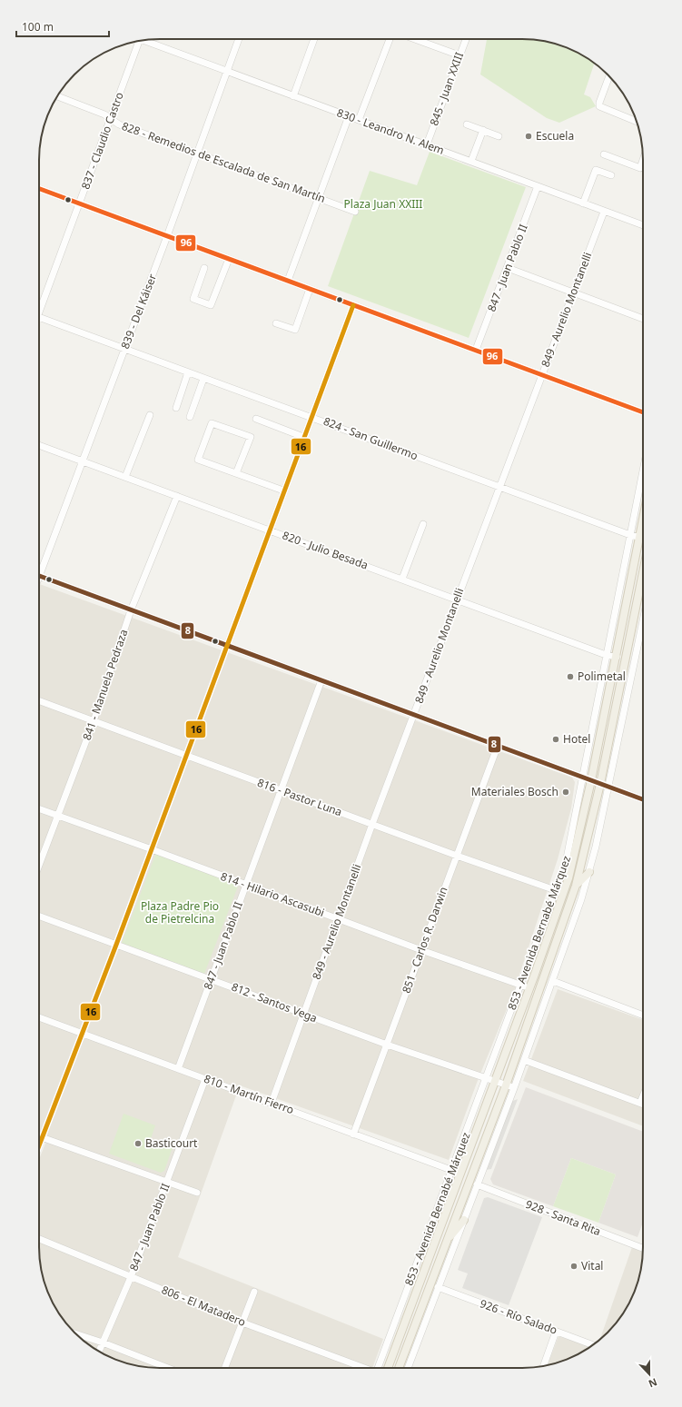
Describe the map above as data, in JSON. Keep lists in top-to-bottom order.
{
  "streets": {
    "main road": ["853 - Avenida Bernabé Márquez"],
    "street": [
      "845 - Juan XXIII",
      "830 - Leandro N. Alem",
      "837 - Claudio Castro",
      "828 - Remedios de Escalada de San Martín",
      "847 - Juan Pablo II",
      "849 - Aurelio Montanelli",
      "839 - Del Káiser",
      "824 - San Guillermo",
      "820 - Julio Besada",
      "841 - Manuela Pedraza",
      "816 - Pastor Luna",
      "814 - Hilario Ascasubi",
      "851 - Carlos R. Darwin",
      "812 - Santos Vega",
      "810 - Martín Fierro",
      "928 - Santa Rita",
      "806 - El Matadero",
      "926 - Río Salado"
    ]
  },
  "crossings": [
    ["845 - Juan XXIII", "830 - Leandro N. Alem"],
    ["830 - Leandro N. Alem", "847 - Juan Pablo II"],
    ["830 - Leandro N. Alem", "849 - Aurelio Montanelli"],
    ["830 - Leandro N. Alem", "839 - Del Káiser"],
    ["837 - Claudio Castro", "828 - Remedios de Escalada de San Martín"],
    ["828 - Remedios de Escalada de San Martín", "839 - Del Káiser"],
    ["847 - Juan Pablo II", "816 - Pastor Luna"],
    ["847 - Juan Pablo II", "814 - Hilario Ascasubi"],
    ["847 - Juan Pablo II", "812 - Santos Vega"],
    ["847 - Juan Pablo II", "810 - Martín Fierro"],
    ["847 - Juan Pablo II", "806 - El Matadero"],
    ["849 - Aurelio Montanelli", "824 - San Guillermo"],
    ["849 - Aurelio Montanelli", "820 - Julio Besada"],
    ["849 - Aurelio Montanelli", "816 - Pastor Luna"],
    ["849 - Aurelio Montanelli", "814 - Hilario Ascasubi"],
    ["849 - Aurelio Montanelli", "812 - Santos Vega"],
    ["849 - Aurelio Montanelli", "810 - Martín Fierro"],
    ["839 - Del Káiser", "824 - San Guillermo"],
    ["839 - Del Káiser", "820 - Julio Besada"],
    ["824 - San Guillermo", "853 - Avenida Bernabé Márquez"],
    ["820 - Julio Besada", "841 - Manuela Pedraza"],
    ["820 - Julio Besada", "853 - Avenida Bernabé Márquez"],
    ["841 - Manuela Pedraza", "816 - Pastor Luna"],
    ["841 - Manuela Pedraza", "814 - Hilario Ascasubi"],
    ["816 - Pastor Luna", "853 - Avenida Bernabé Márquez"],
    ["816 - Pastor Luna", "851 - Carlos R. Darwin"],
    ["814 - Hilario Ascasubi", "853 - Avenida Bernabé Márquez"],
    ["814 - Hilario Ascasubi", "851 - Carlos R. Darwin"],
    ["853 - Avenida Bernabé Márquez", "812 - Santos Vega"],
    ["853 - Avenida Bernabé Márquez", "810 - Martín Fierro"],
    ["851 - Carlos R. Darwin", "812 - Santos Vega"],
    ["851 - Carlos R. Darwin", "810 - Martín Fierro"]
  ],
  "parks": ["Plaza Juan XXIII", "Plaza Padre Pio de Pietrelcina"],
  "places": [
    "Escuela",
    "Polimetal",
    "Hotel",
    "Materiales Bosch",
    "Basticourt",
    "Vital"
  ],
  "lines": ["transit line 96", "transit line 16", "transit line 8"],
  "scale_bar": "100 m",
  "north": "bottom"
}
